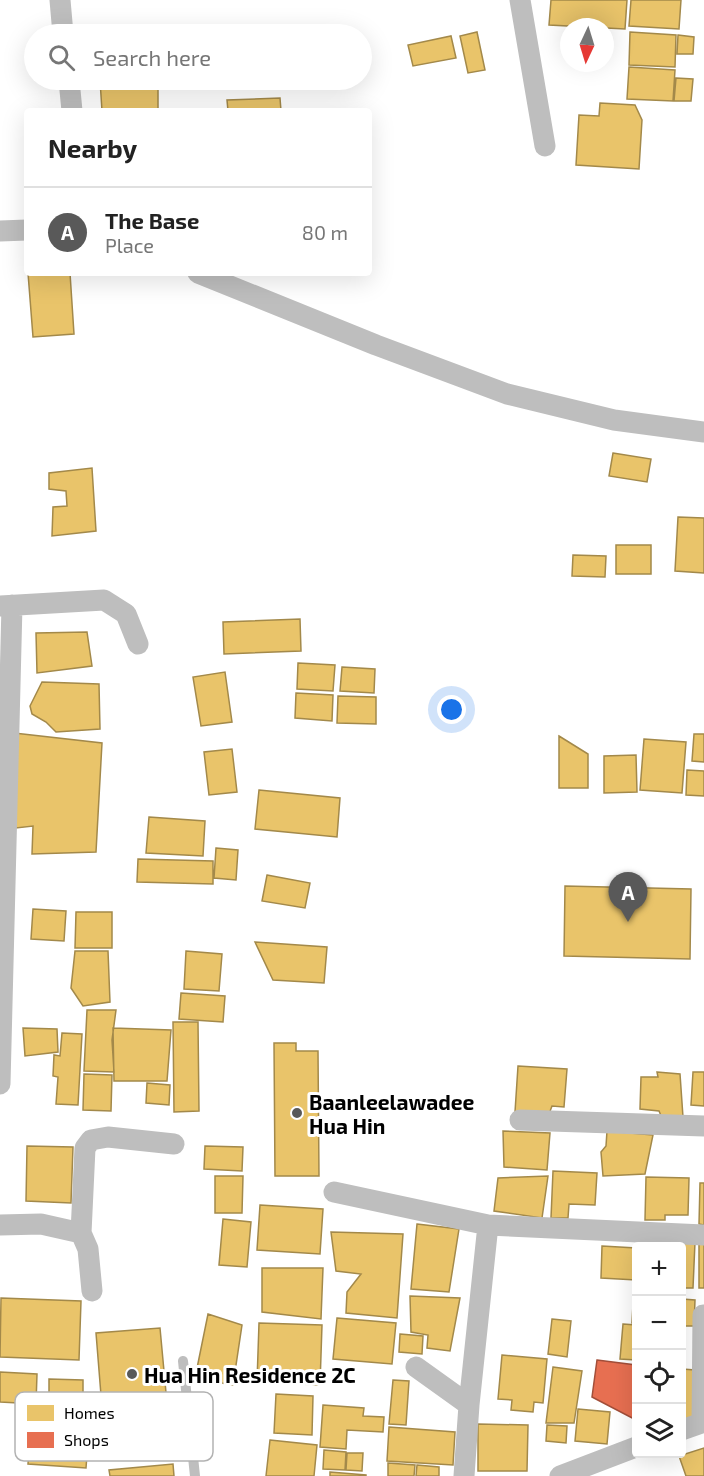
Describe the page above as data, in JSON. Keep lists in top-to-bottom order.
{
  "places": ["Baanleelawadee Hua Hin", "Hua Hin Residence 2C"],
  "legend": ["Homes", "Shops"],
  "north": "bottom",
  "page": {
    "search": "Search here",
    "heading": "Nearby",
    "list": [
      {
        "mark": "A",
        "name": "The Base",
        "note": "Place",
        "value": "80 m"
      }
    ],
    "pins": "A",
    "map_buttons": ["+", "−"]
  }
}
